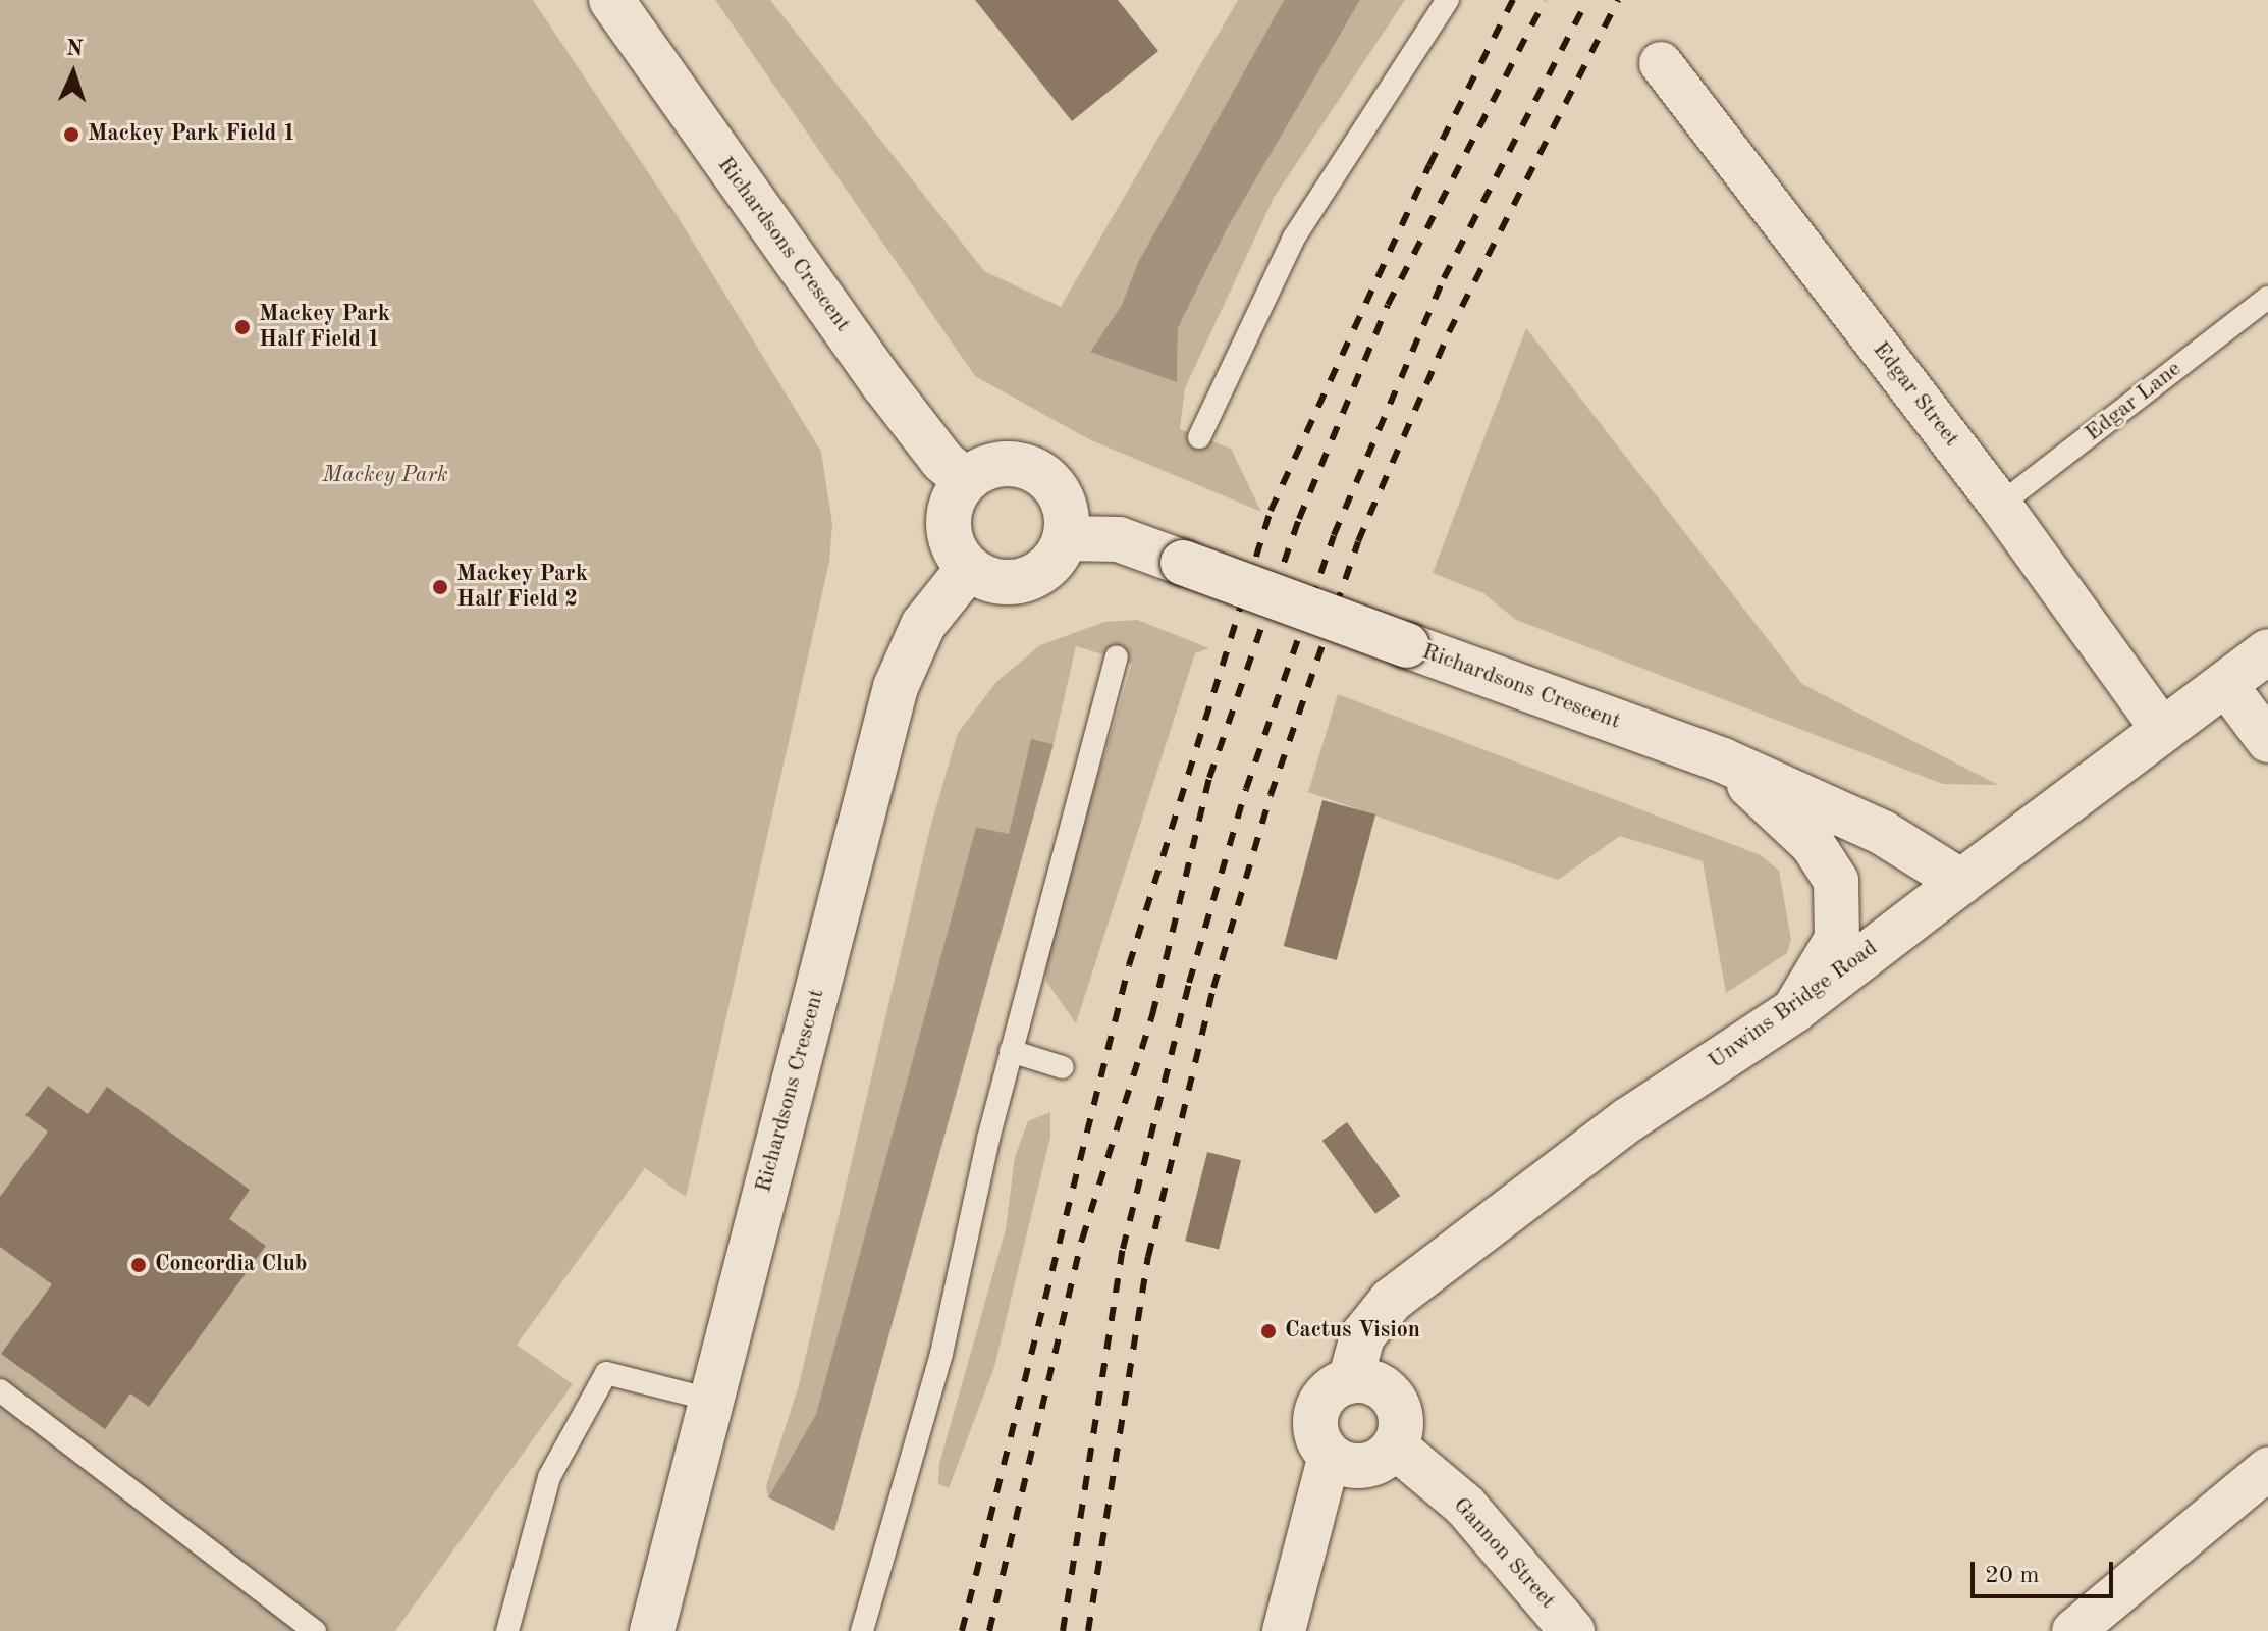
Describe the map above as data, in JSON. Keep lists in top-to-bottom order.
{
  "streets": {
    "main road": ["Richardsons Crescent", "Unwins Bridge Road", "Gannon Street"],
    "street": ["Edgar Street"],
    "lane": ["Edgar Lane"]
  },
  "crossings": [
    ["Richardsons Crescent", "Unwins Bridge Road"],
    ["Edgar Street", "Edgar Lane"],
    ["Edgar Street", "Unwins Bridge Road"],
    ["Unwins Bridge Road", "Gannon Street"]
  ],
  "parks": ["Mackey Park"],
  "places": [
    "Mackey Park Field 1",
    "Mackey Park Half Field 1",
    "Mackey Park Half Field 2",
    "Concordia Club",
    "Cactus Vision"
  ],
  "scale_bar": "20 m",
  "north": "top"
}
